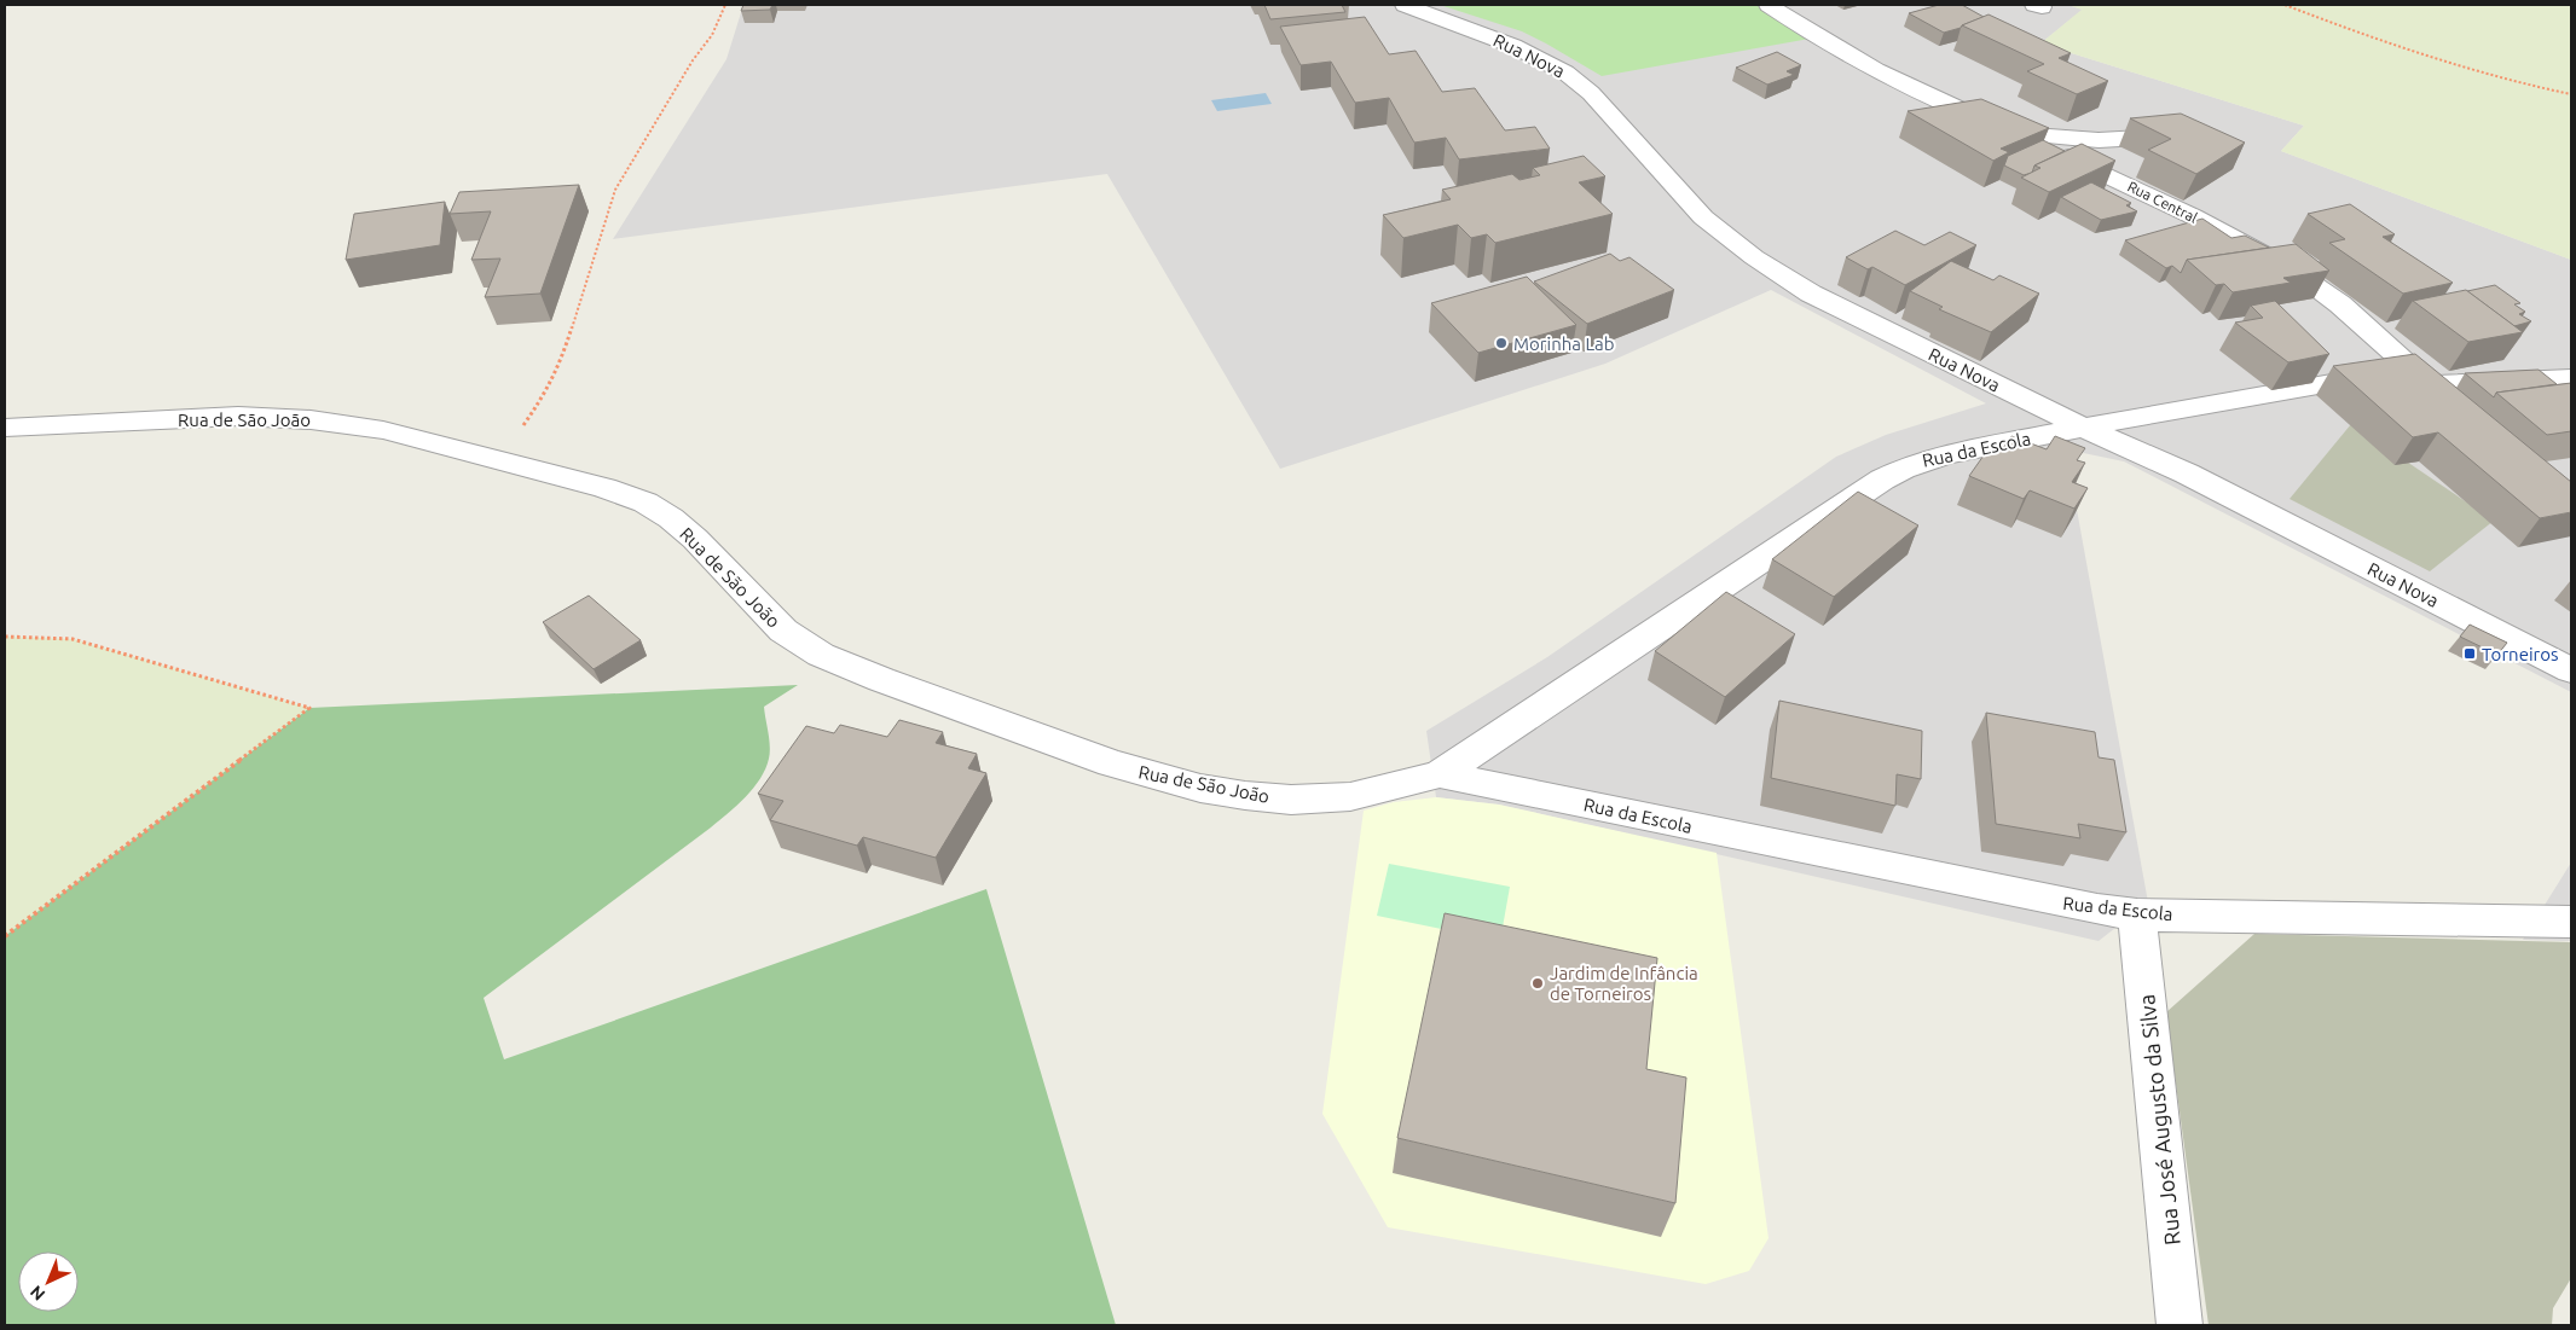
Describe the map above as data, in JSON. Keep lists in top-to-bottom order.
{
  "streets": {
    "street": [
      "Rua Nova",
      "Rua Central",
      "Rua de São João",
      "Rua da Escola",
      "Rua José Augusto da Silva"
    ]
  },
  "crossings": [
    ["Rua Nova", "Rua da Escola"],
    ["Rua Central", "Rua da Escola"],
    ["Rua de São João", "Rua da Escola"],
    ["Rua da Escola", "Rua José Augusto da Silva"]
  ],
  "places": {
    "other": ["Morinha Lab", "Jardim de Infância de Torneiros"],
    "transit": ["Torneiros"]
  },
  "north": "bottom left"
}
